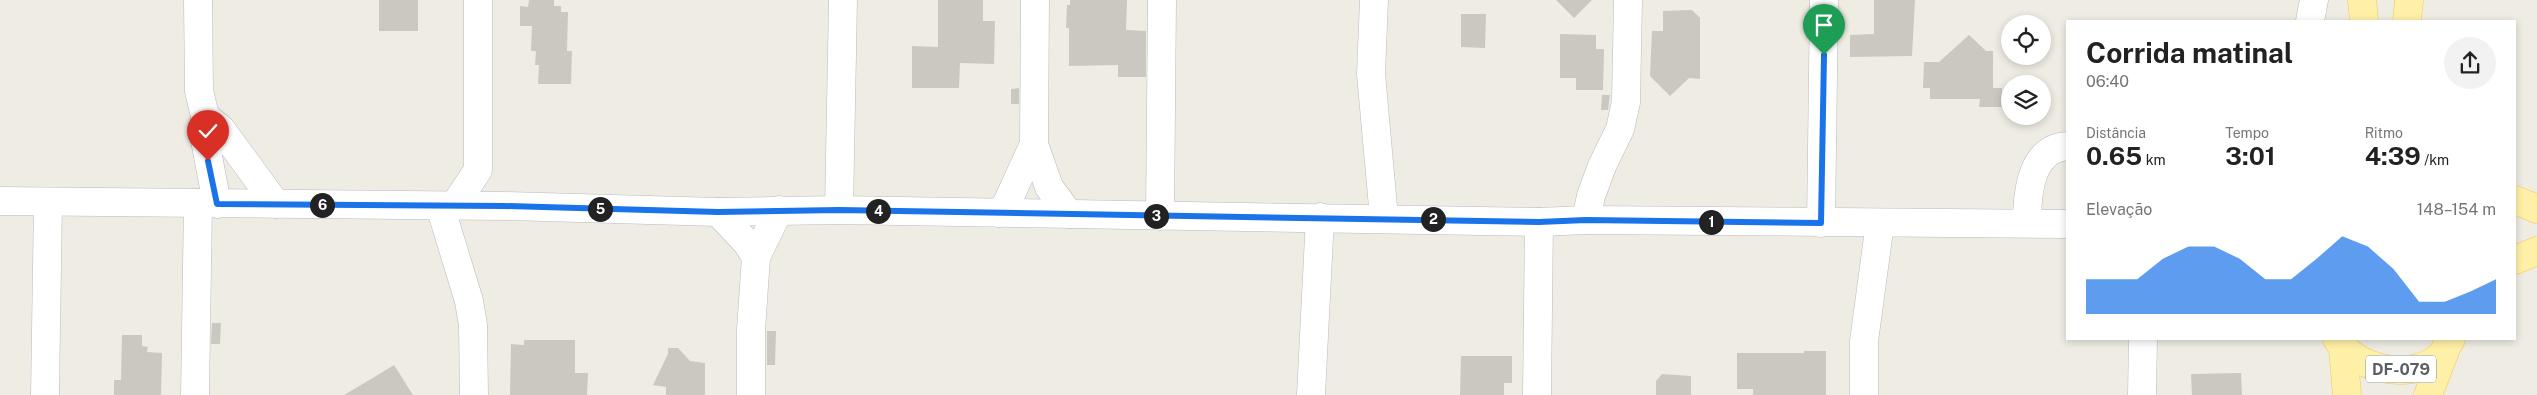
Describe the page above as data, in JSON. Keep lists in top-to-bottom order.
{
  "streets": {
    "main road": ["DF-079"]
  },
  "page": {
    "heading": ["Corrida matinal", "06:40"],
    "stats": [
      ["Distância", "0.65 km"],
      ["Tempo", "3:01"],
      ["Ritmo", "4:39 /km"]
    ],
    "chart": ["Elevação", "148–154 m"],
    "pins": [
      "6",
      "5",
      "4",
      "3",
      "2",
      "1"
    ]
  }
}
